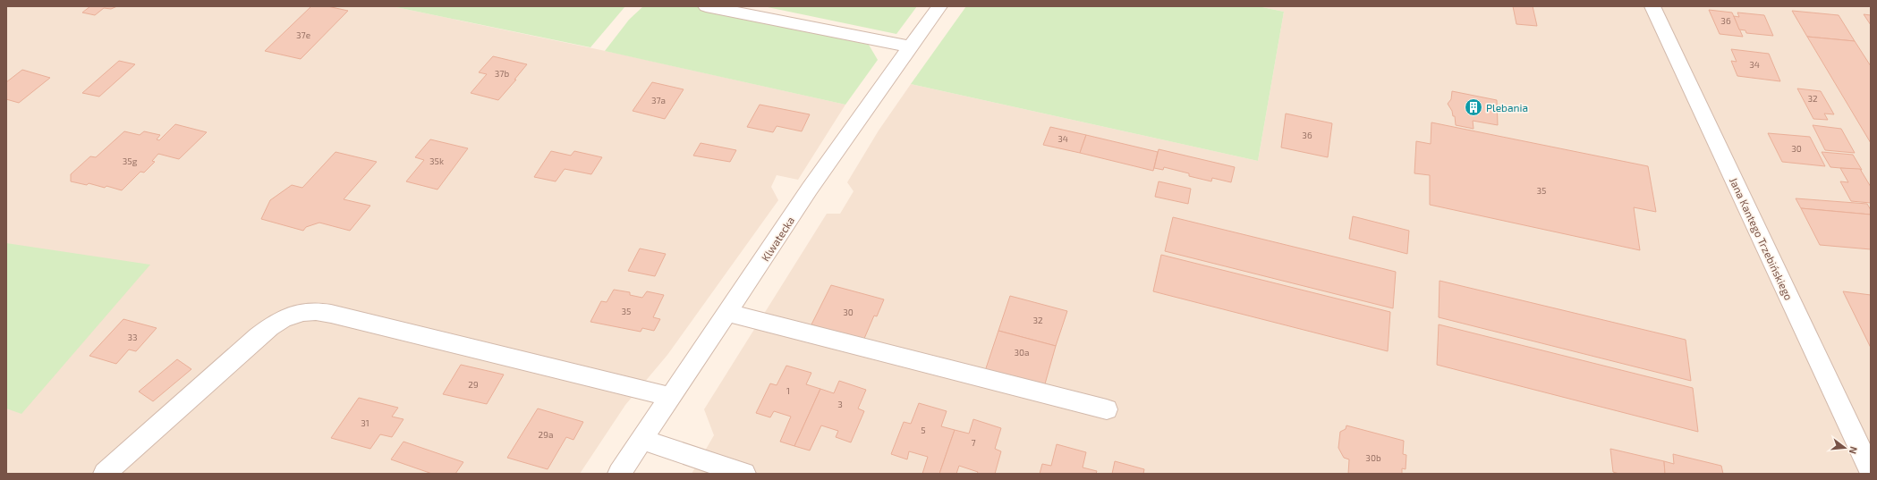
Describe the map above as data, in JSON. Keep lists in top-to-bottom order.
{
  "streets": {
    "street": ["Klwatecka", "Jana Kantego Trzebińskiego"]
  },
  "places": {
    "building": ["Plebania"]
  },
  "house_numbers": [
    "36",
    "37e",
    "34",
    "37b",
    "32",
    "37a",
    "36",
    "34",
    "30",
    "35g",
    "35k",
    "35",
    "35",
    "30",
    "32",
    "33",
    "30a",
    "29",
    "1",
    "3",
    "31",
    "5",
    "29a",
    "7",
    "30b"
  ],
  "north": "right"
}
